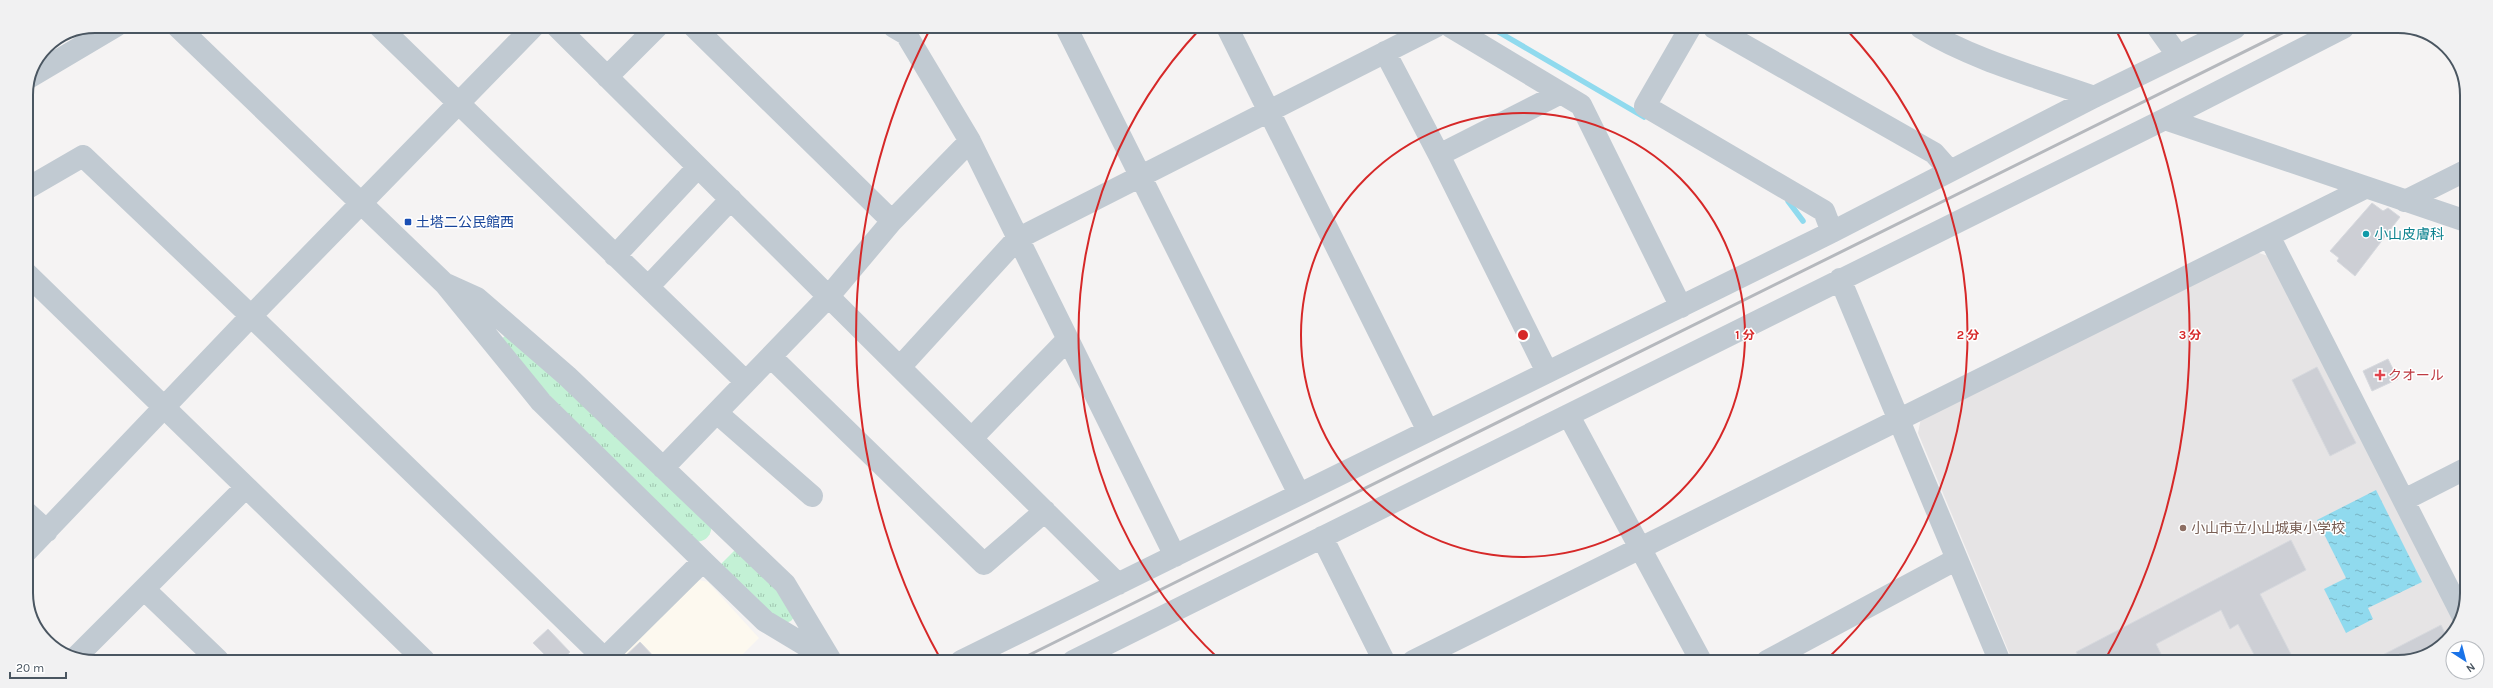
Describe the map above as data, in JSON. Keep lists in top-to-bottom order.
{
  "places": {
    "transit": ["土塔二公民館西"],
    "other": ["小山皮膚科", "小山市立小山城東小学校"],
    "health": ["クオール"]
  },
  "scale_bar": "20 m",
  "north": "bottom right",
  "rings": ["1 分", "2 分", "3 分"]
}
